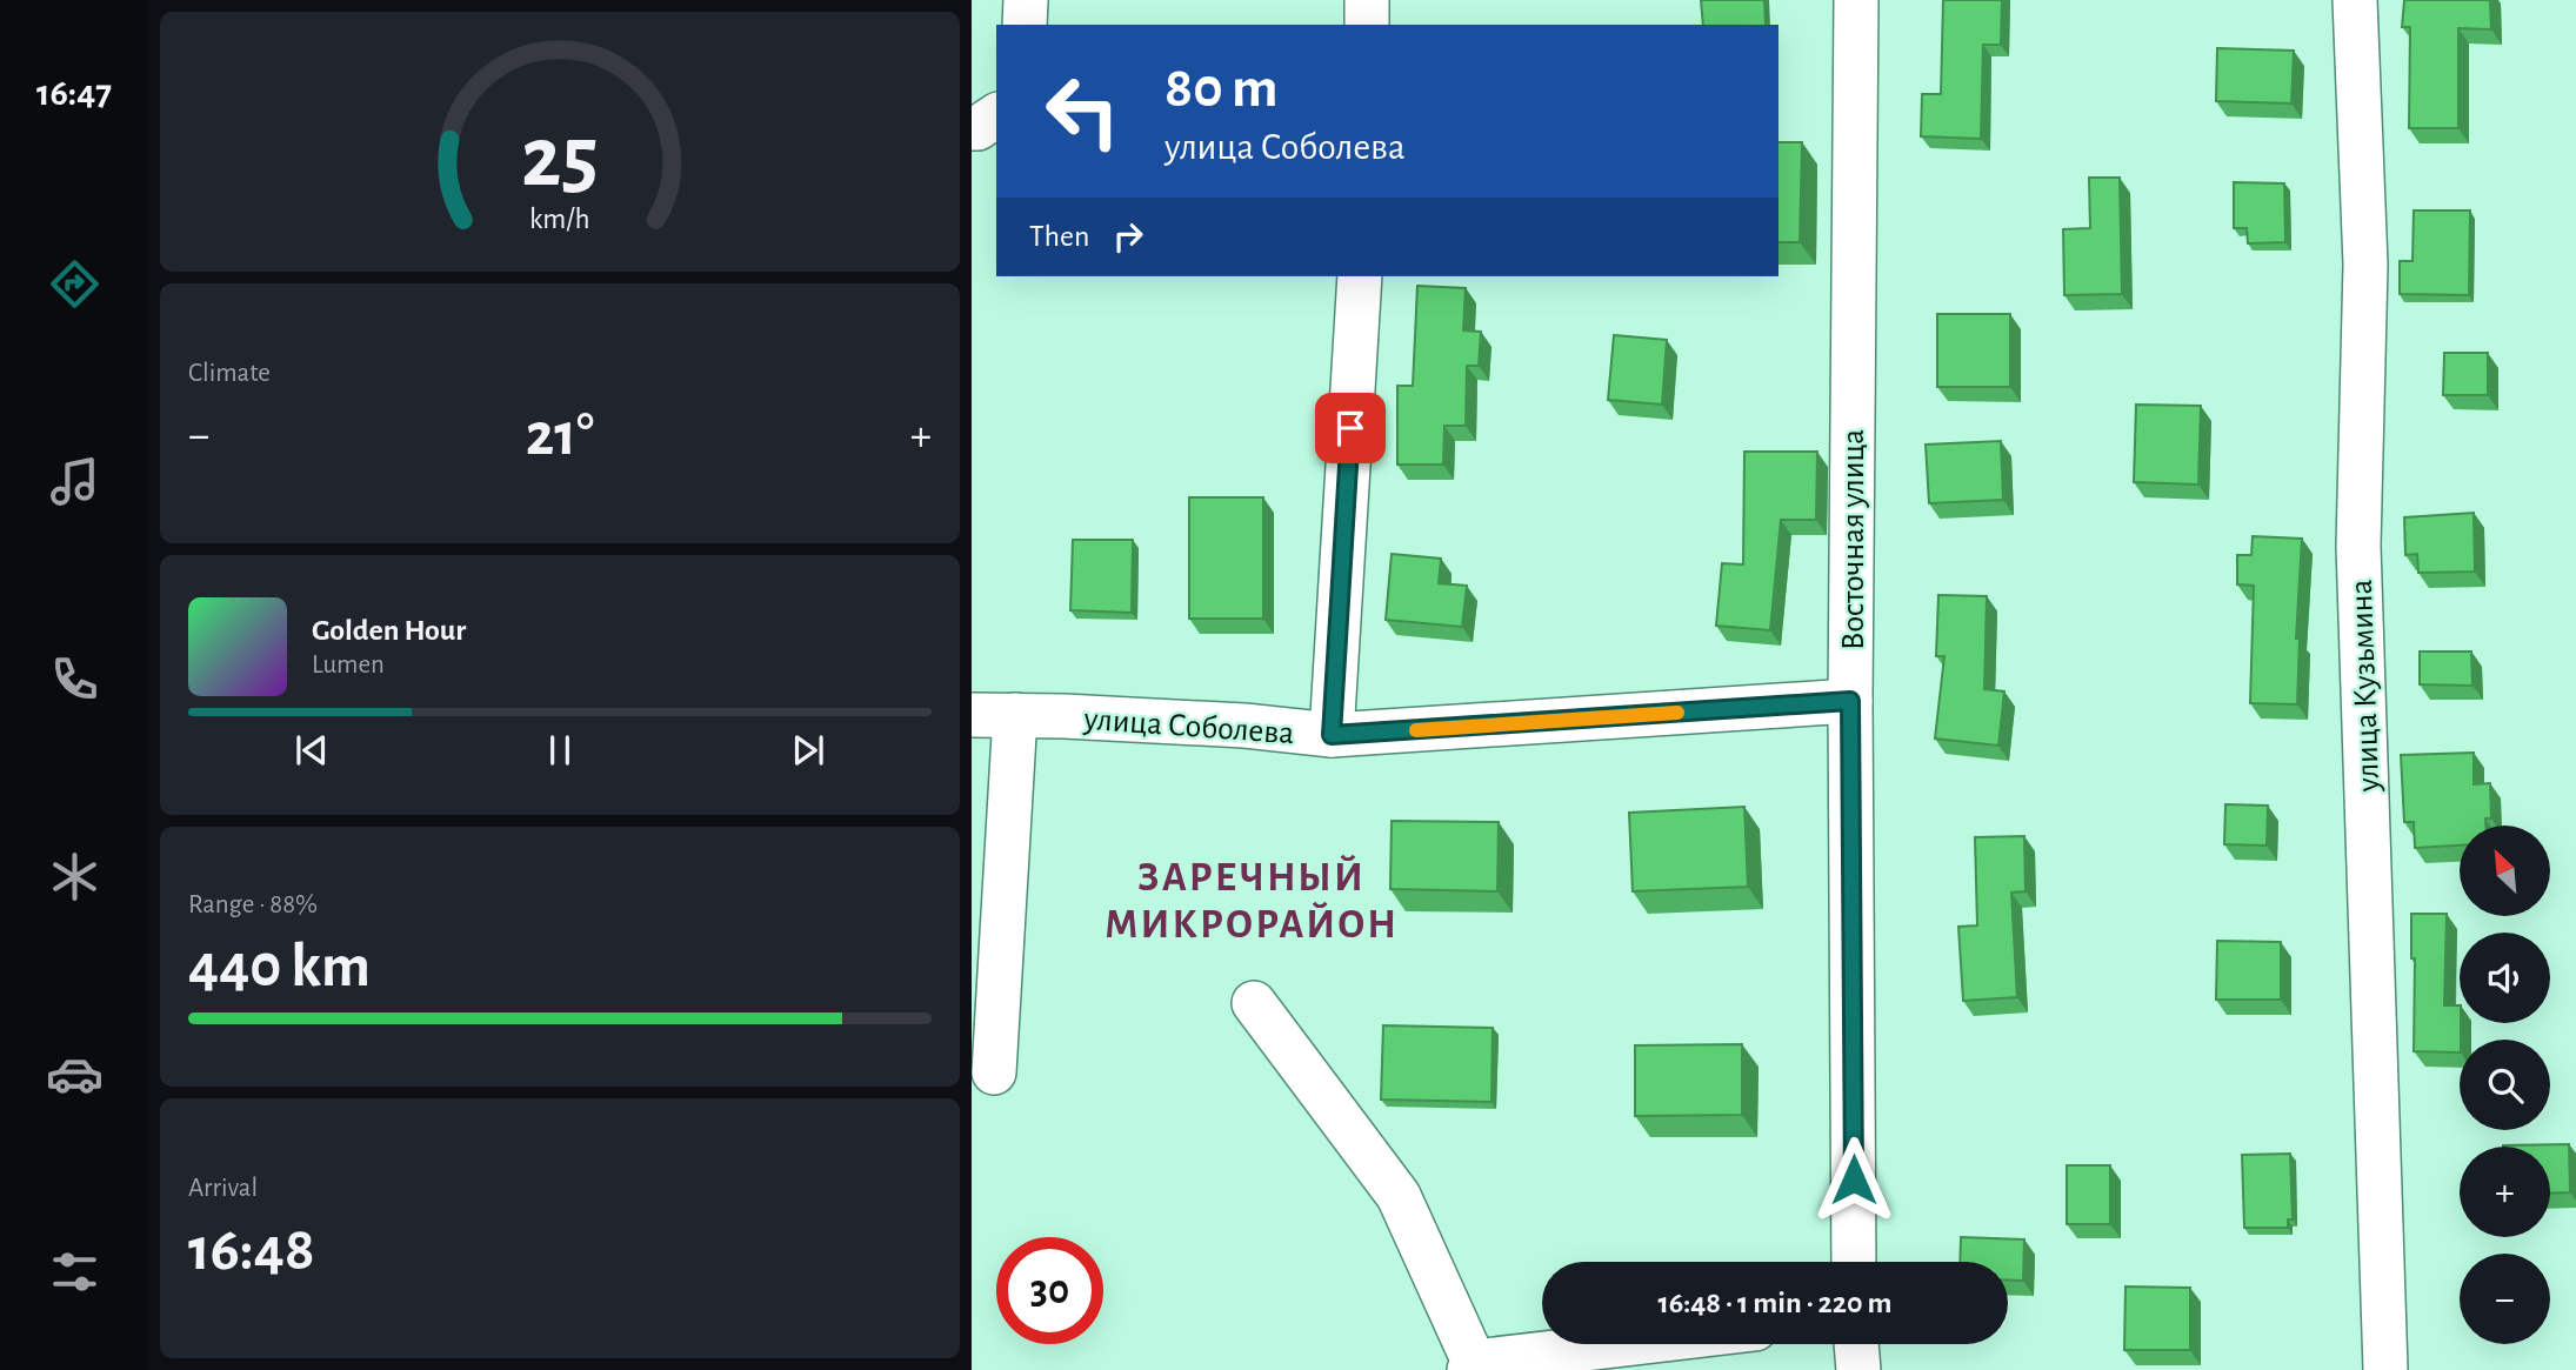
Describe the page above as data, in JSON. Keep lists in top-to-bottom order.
{
  "streets": {
    "street": ["Восточная улица", "улица Кузьмина", "улица Соболева"]
  },
  "crossings": [
    ["Восточная улица", "улица Соболева"]
  ],
  "districts": ["ЗАРЕЧНЫЙ МИКРОРАЙОН"],
  "north": "top left",
  "page": {
    "tabs": "16:47",
    "turn": ["80 m", "улица Соболева"],
    "then": "Then",
    "tile": [
      "Climate",
      ["Range · 88%", "440 km"],
      ["Arrival", "16:48"]
    ],
    "heat": ["−", "21°", "+"],
    "song": ["Golden Hour", "Lumen"],
    "map_buttons": ["+", "−"],
    "limit": "30",
    "trip": "16:48 · 1 min · 220 m",
    "gauge": ["25", "km/h"]
  }
}
